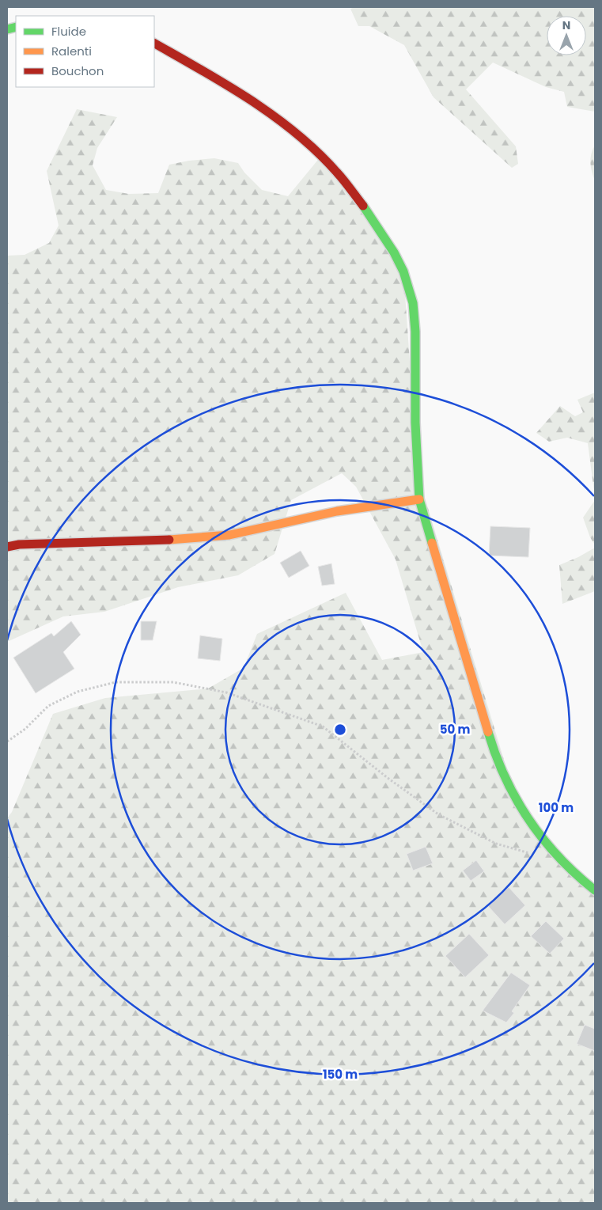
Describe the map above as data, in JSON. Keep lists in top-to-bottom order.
{
  "legend": ["Fluide", "Ralenti", "Bouchon"],
  "north": "top",
  "rings": ["50 m", "100 m", "150 m"]
}
